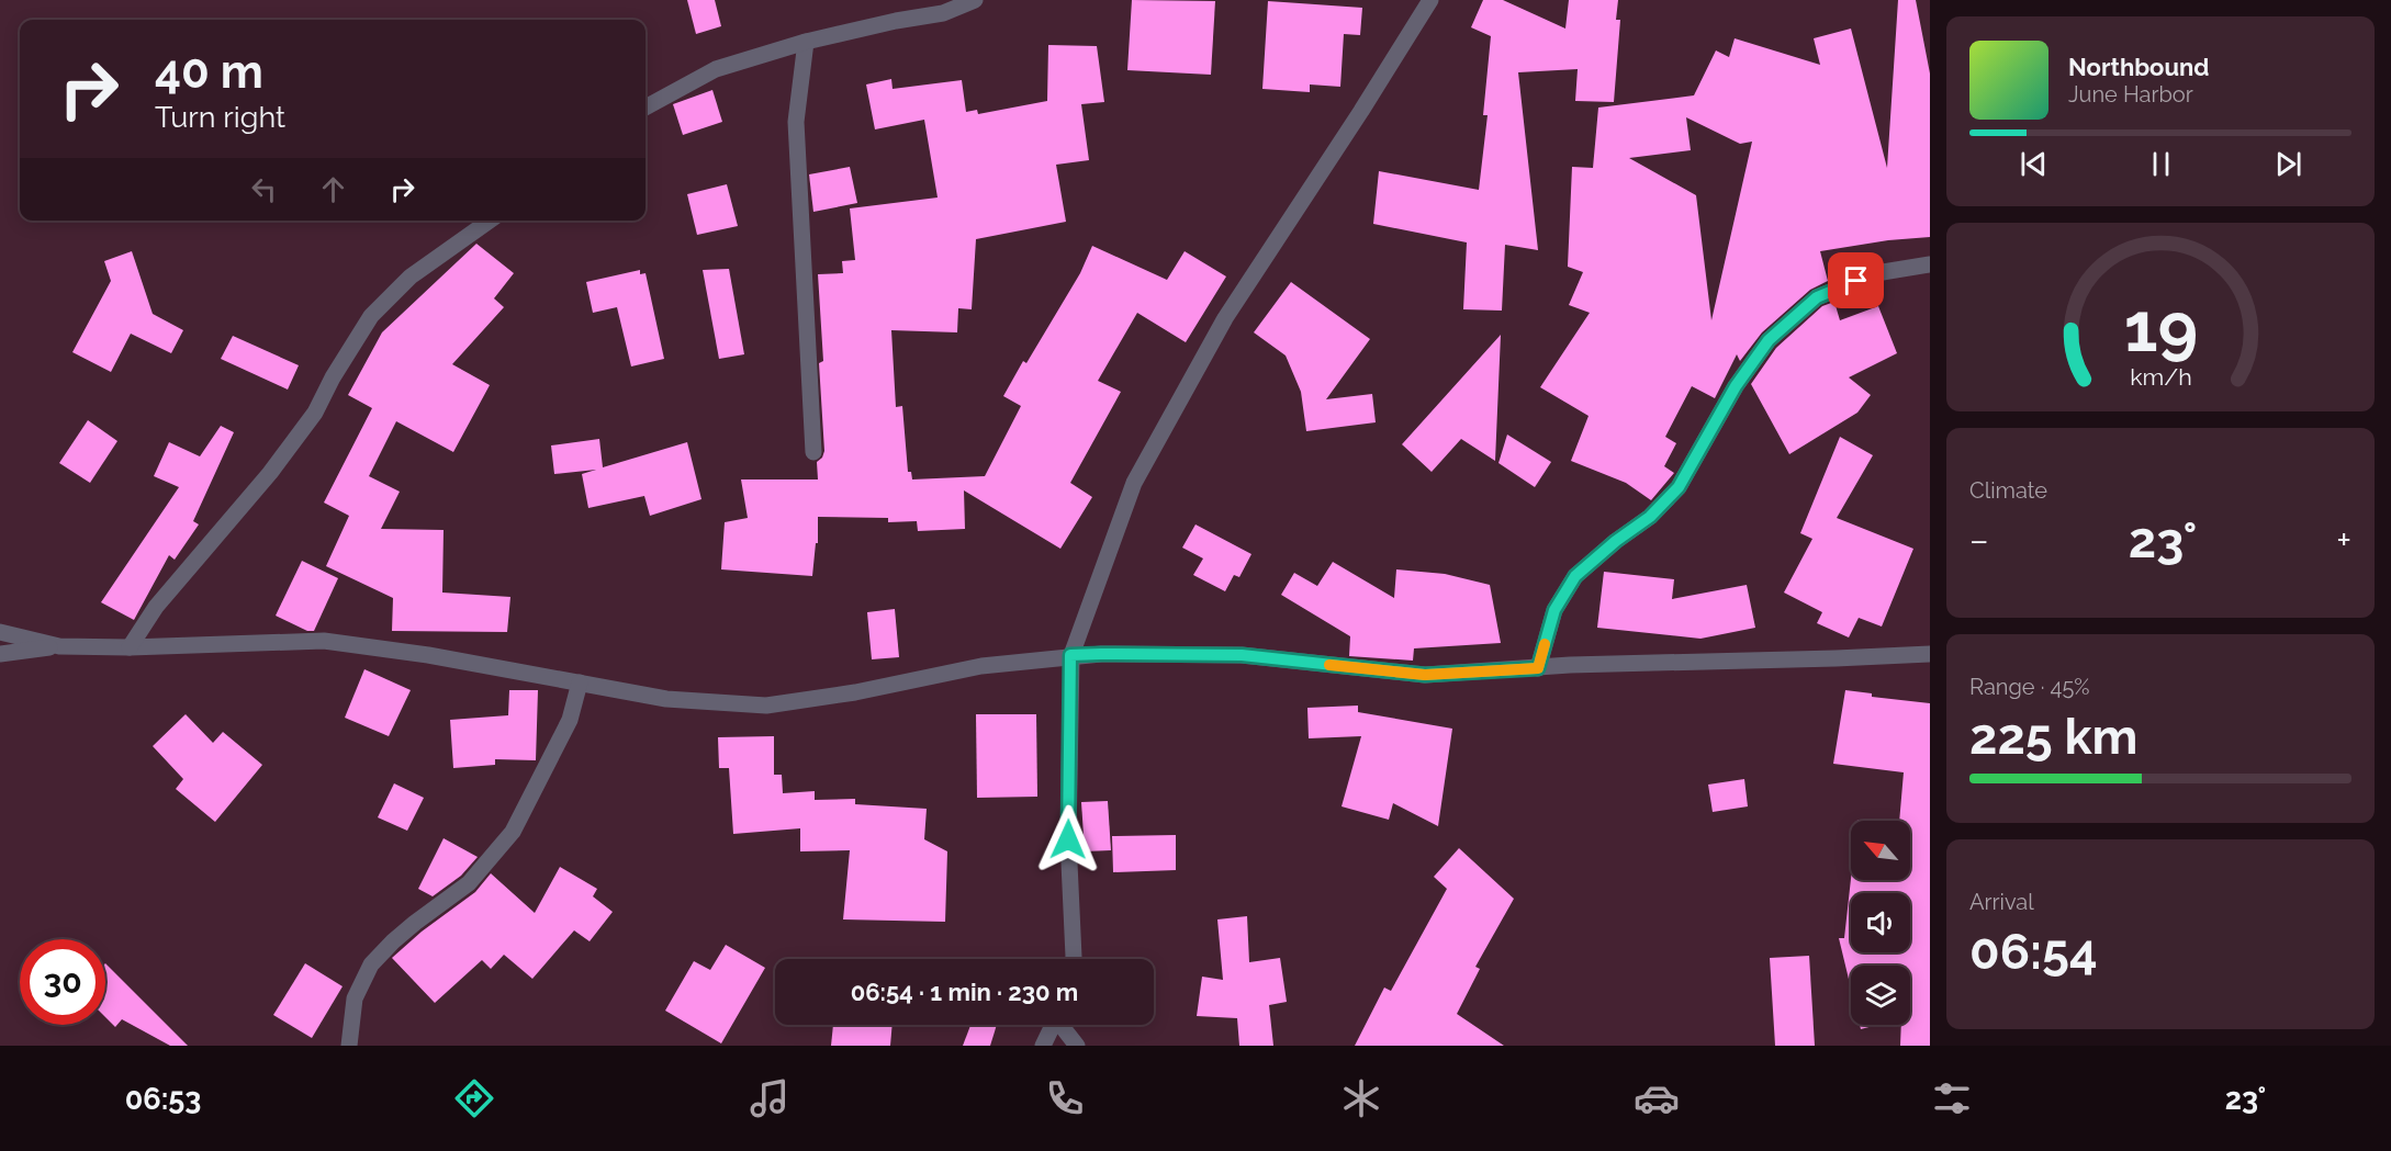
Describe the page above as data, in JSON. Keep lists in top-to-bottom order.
{
  "north": "top left",
  "page": {
    "turn": ["40 m", "Turn right"],
    "song": ["Northbound", "June Harbor"],
    "tile": [
      "Climate",
      ["Range · 45%", "225 km"],
      ["Arrival", "06:54"]
    ],
    "heat": ["−", "23°", "+"],
    "limit": "30",
    "trip": "06:54 · 1 min · 230 m",
    "tabs": ["06:53", "23°"],
    "gauge": ["19", "km/h"]
  }
}
